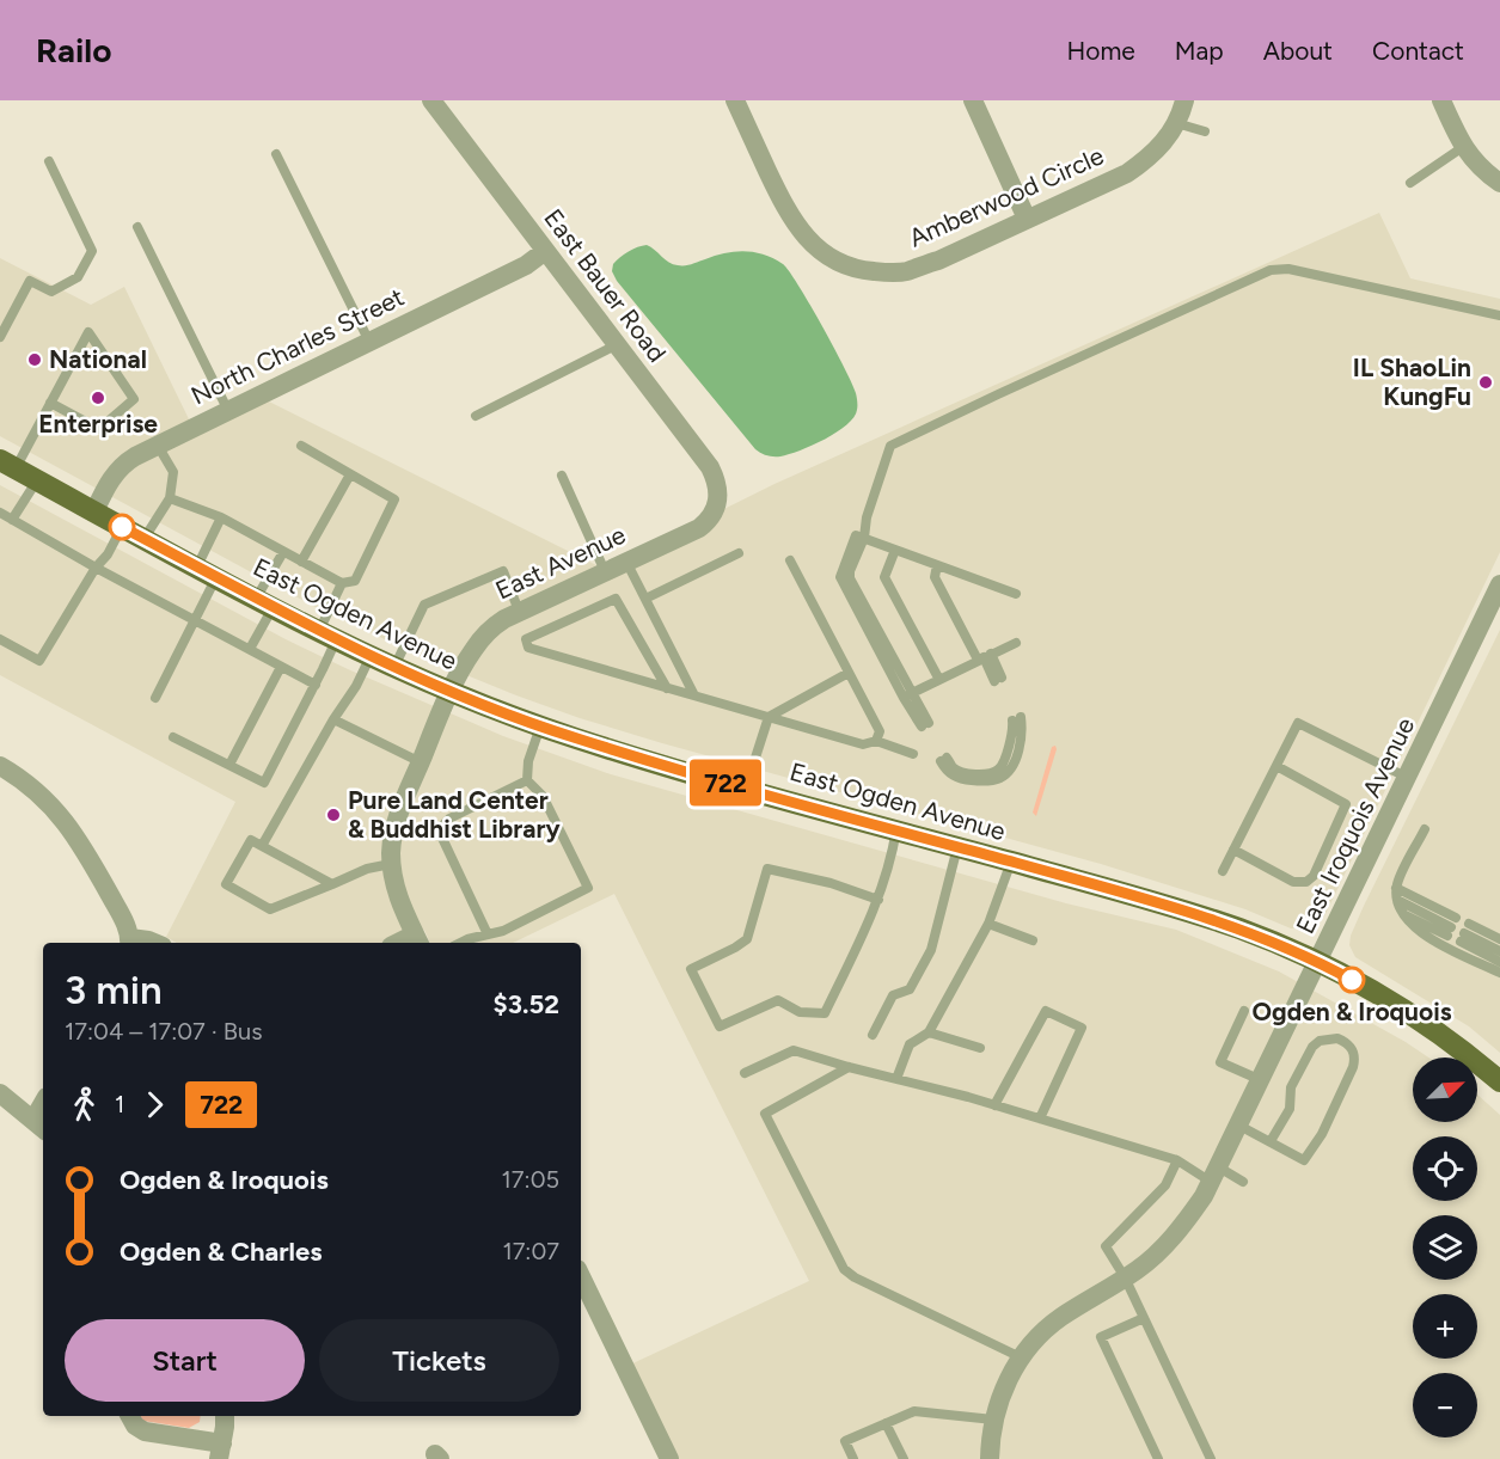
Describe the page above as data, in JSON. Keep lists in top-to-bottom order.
{
  "streets": {
    "main road": ["East Ogden Avenue"],
    "street": [
      "Amberwood Circle",
      "East Bauer Road",
      "North Charles Street",
      "East Avenue",
      "East Iroquois Avenue"
    ]
  },
  "crossings": [
    ["East Bauer Road", "North Charles Street"],
    ["East Bauer Road", "East Avenue"],
    ["North Charles Street", "East Ogden Avenue"],
    ["East Avenue", "East Ogden Avenue"],
    ["East Ogden Avenue", "East Iroquois Avenue"]
  ],
  "places": [
    "National",
    "IL ShaoLin KungFu",
    "Enterprise",
    "Pure Land Center & Buddhist Library",
    "Ogden & Iroquois"
  ],
  "lines": ["bus line 722"],
  "north": "top right",
  "page": {
    "header": "Railo",
    "nav": [
      "Home",
      "Map",
      "About",
      "Contact"
    ],
    "on_map": "722",
    "heading": ["3 min", "17:04 – 17:07 · Bus", "$3.52"],
    "map_buttons": ["+", "−"],
    "legs": ["1", "722"],
    "list": [
      {
        "name": "Ogden & Iroquois",
        "value": "17:05"
      },
      {
        "name": "Ogden & Charles",
        "value": "17:07"
      }
    ],
    "buttons": ["Start", "Tickets"]
  }
}
